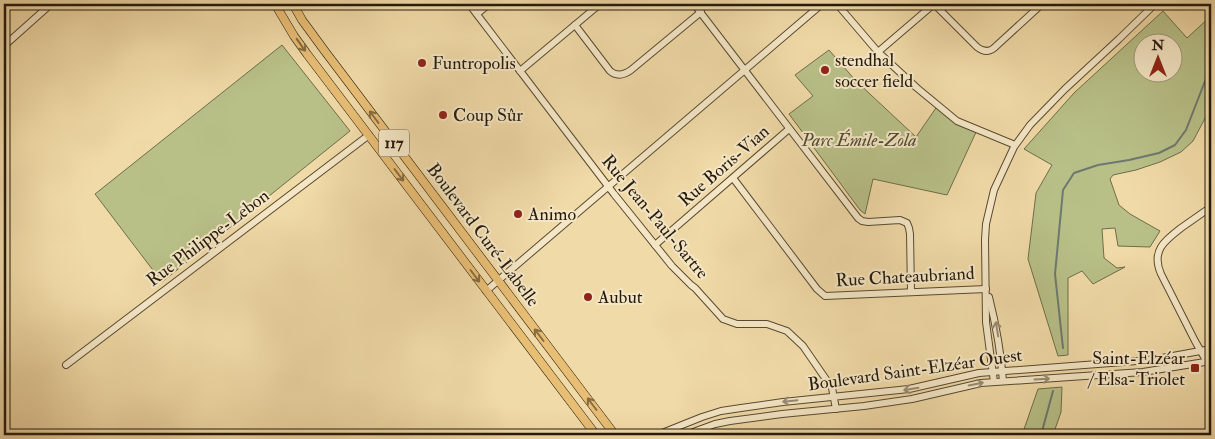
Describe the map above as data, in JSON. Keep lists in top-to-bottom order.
{
  "streets": {
    "main road": ["117", "Boulevard Curé-Labelle"],
    "street": [
      "Rue Boris-Vian",
      "Rue Jean-Paul-Sartre",
      "Rue Philippe-Lebon",
      "Rue Chateaubriand",
      "Boulevard Saint-Elzéar Ouest"
    ]
  },
  "crossings": [
    ["Rue Boris-Vian", "Rue Jean-Paul-Sartre"],
    ["Rue Boris-Vian", "Rue Chateaubriand"],
    ["Rue Jean-Paul-Sartre", "Boulevard Saint-Elzéar Ouest"],
    ["Boulevard Curé-Labelle", "Rue Philippe-Lebon"]
  ],
  "parks": ["Parc Émile-Zola"],
  "places": {
    "other": [
      "Funtropolis",
      "stendhal soccer field",
      "Coup Sûr",
      "Animo",
      "Aubut"
    ],
    "transit": ["Saint-Elzéar / Elsa-Triolet"]
  },
  "north": "top"
}
